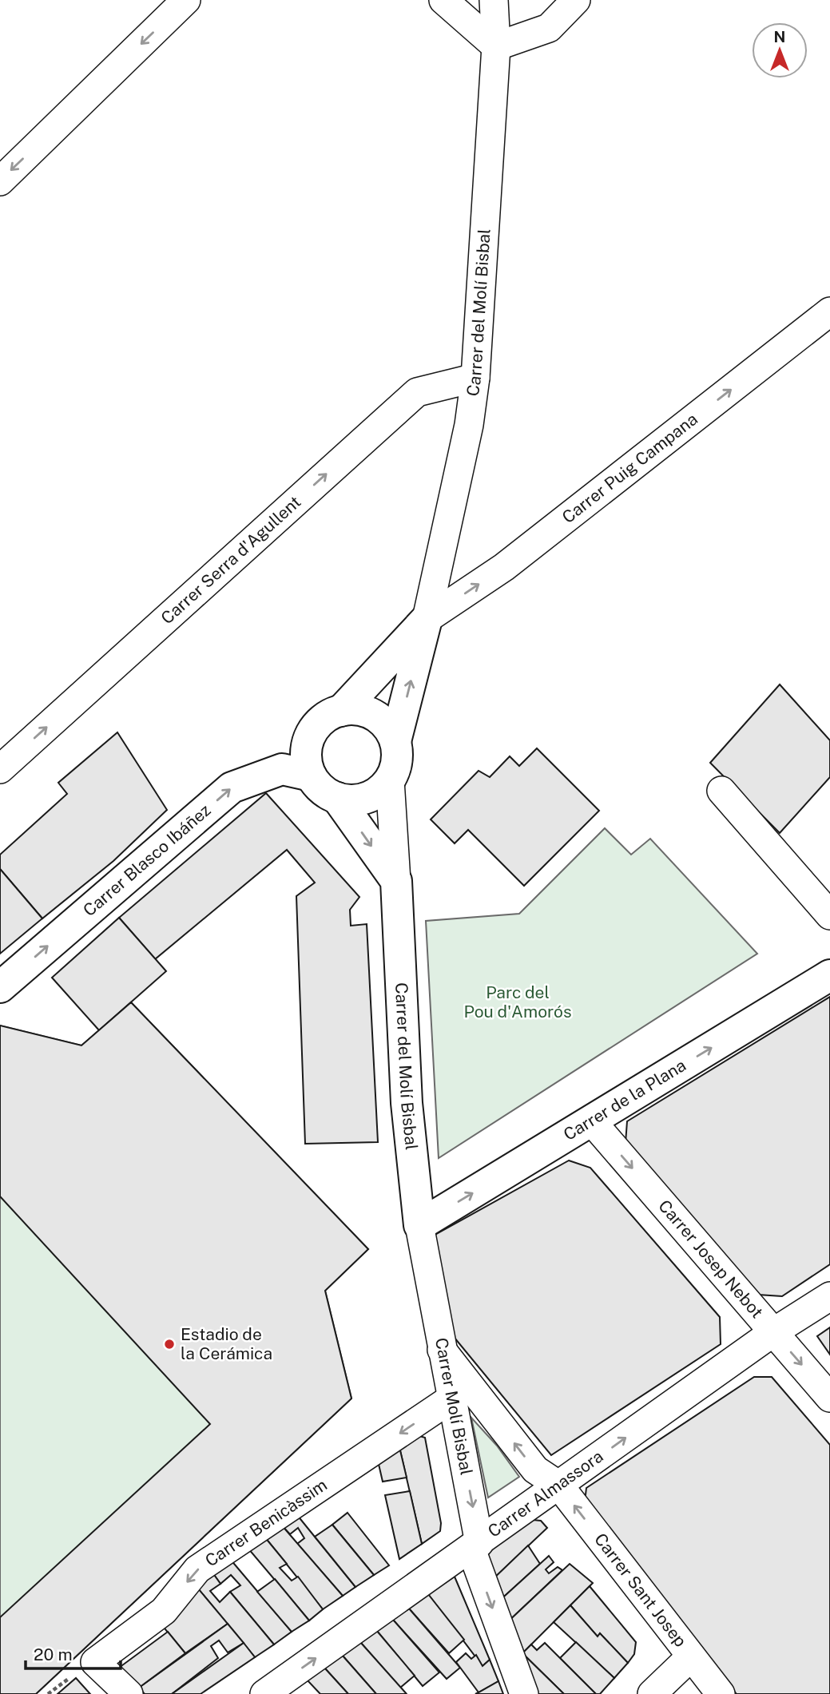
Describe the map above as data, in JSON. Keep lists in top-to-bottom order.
{
  "streets": {
    "main road": ["Carrer del Molí Bisbal", "Carrer Blasco Ibáñez", "Carrer de la Plana"],
    "street": [
      "Carrer Puig Campana",
      "Carrer Serra d'Agullent",
      "Carrer Josep Nebot",
      "Carrer Molí Bisbal",
      "Carrer Almassora",
      "Carrer Benicàssim",
      "Carrer Sant Josep"
    ]
  },
  "crossings": [
    ["Carrer del Molí Bisbal", "Carrer Puig Campana"],
    ["Carrer del Molí Bisbal", "Carrer Serra d'Agullent"],
    ["Carrer del Molí Bisbal", "Carrer Blasco Ibáñez"],
    ["Carrer del Molí Bisbal", "Carrer de la Plana"],
    ["Carrer del Molí Bisbal", "Carrer Molí Bisbal"],
    ["Carrer de la Plana", "Carrer Josep Nebot"],
    ["Carrer Josep Nebot", "Carrer Almassora"],
    ["Carrer Molí Bisbal", "Carrer Almassora"],
    ["Carrer Molí Bisbal", "Carrer Benicàssim"],
    ["Carrer Molí Bisbal", "Carrer Sant Josep"],
    ["Carrer Almassora", "Carrer Sant Josep"]
  ],
  "one_way": [
    "Carrer Puig Campana",
    "Carrer Serra d'Agullent",
    "Carrer Blasco Ibáñez",
    "Carrer de la Plana",
    "Carrer Josep Nebot",
    "Carrer Almassora",
    "Carrer Benicàssim",
    "Carrer Sant Josep"
  ],
  "parks": ["Parc del Pou d'Amorós"],
  "places": ["Estadio de la Cerámica"],
  "scale_bar": "20 m",
  "north": "top"
}
